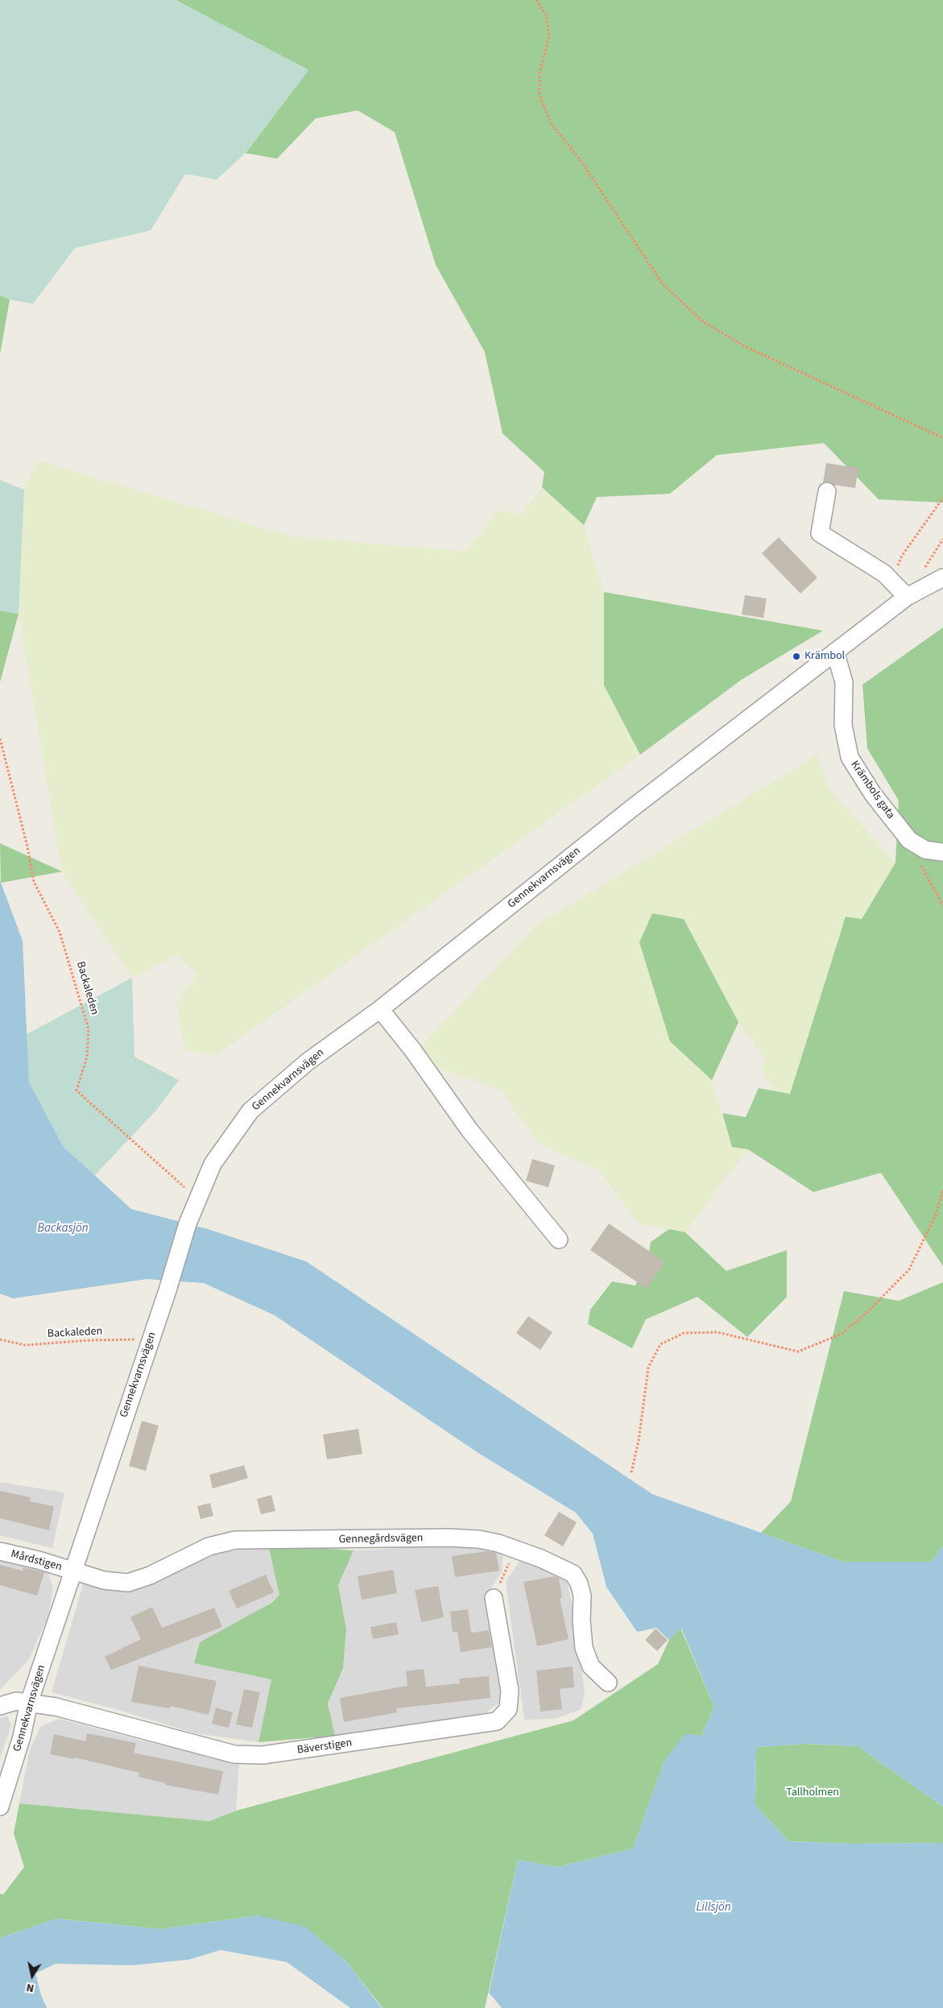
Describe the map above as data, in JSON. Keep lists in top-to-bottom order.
{
  "streets": {
    "street": [
      "Krämbols gata",
      "Gennekvarnsvägen",
      "Gennegårdsvägen",
      "Mårdstigen",
      "Bäverstigen"
    ],
    "path": ["Backaleden"]
  },
  "crossings": [
    ["Krämbols gata", "Gennekvarnsvägen"],
    ["Gennekvarnsvägen", "Backaleden"],
    ["Gennekvarnsvägen", "Gennegårdsvägen"],
    ["Gennekvarnsvägen", "Mårdstigen"],
    ["Gennekvarnsvägen", "Bäverstigen"],
    ["Gennegårdsvägen", "Mårdstigen"]
  ],
  "water": ["Backasjön", "Lillsjön"],
  "parks": ["Tallholmen"],
  "places": ["Krämbol"],
  "north": "bottom"
}
